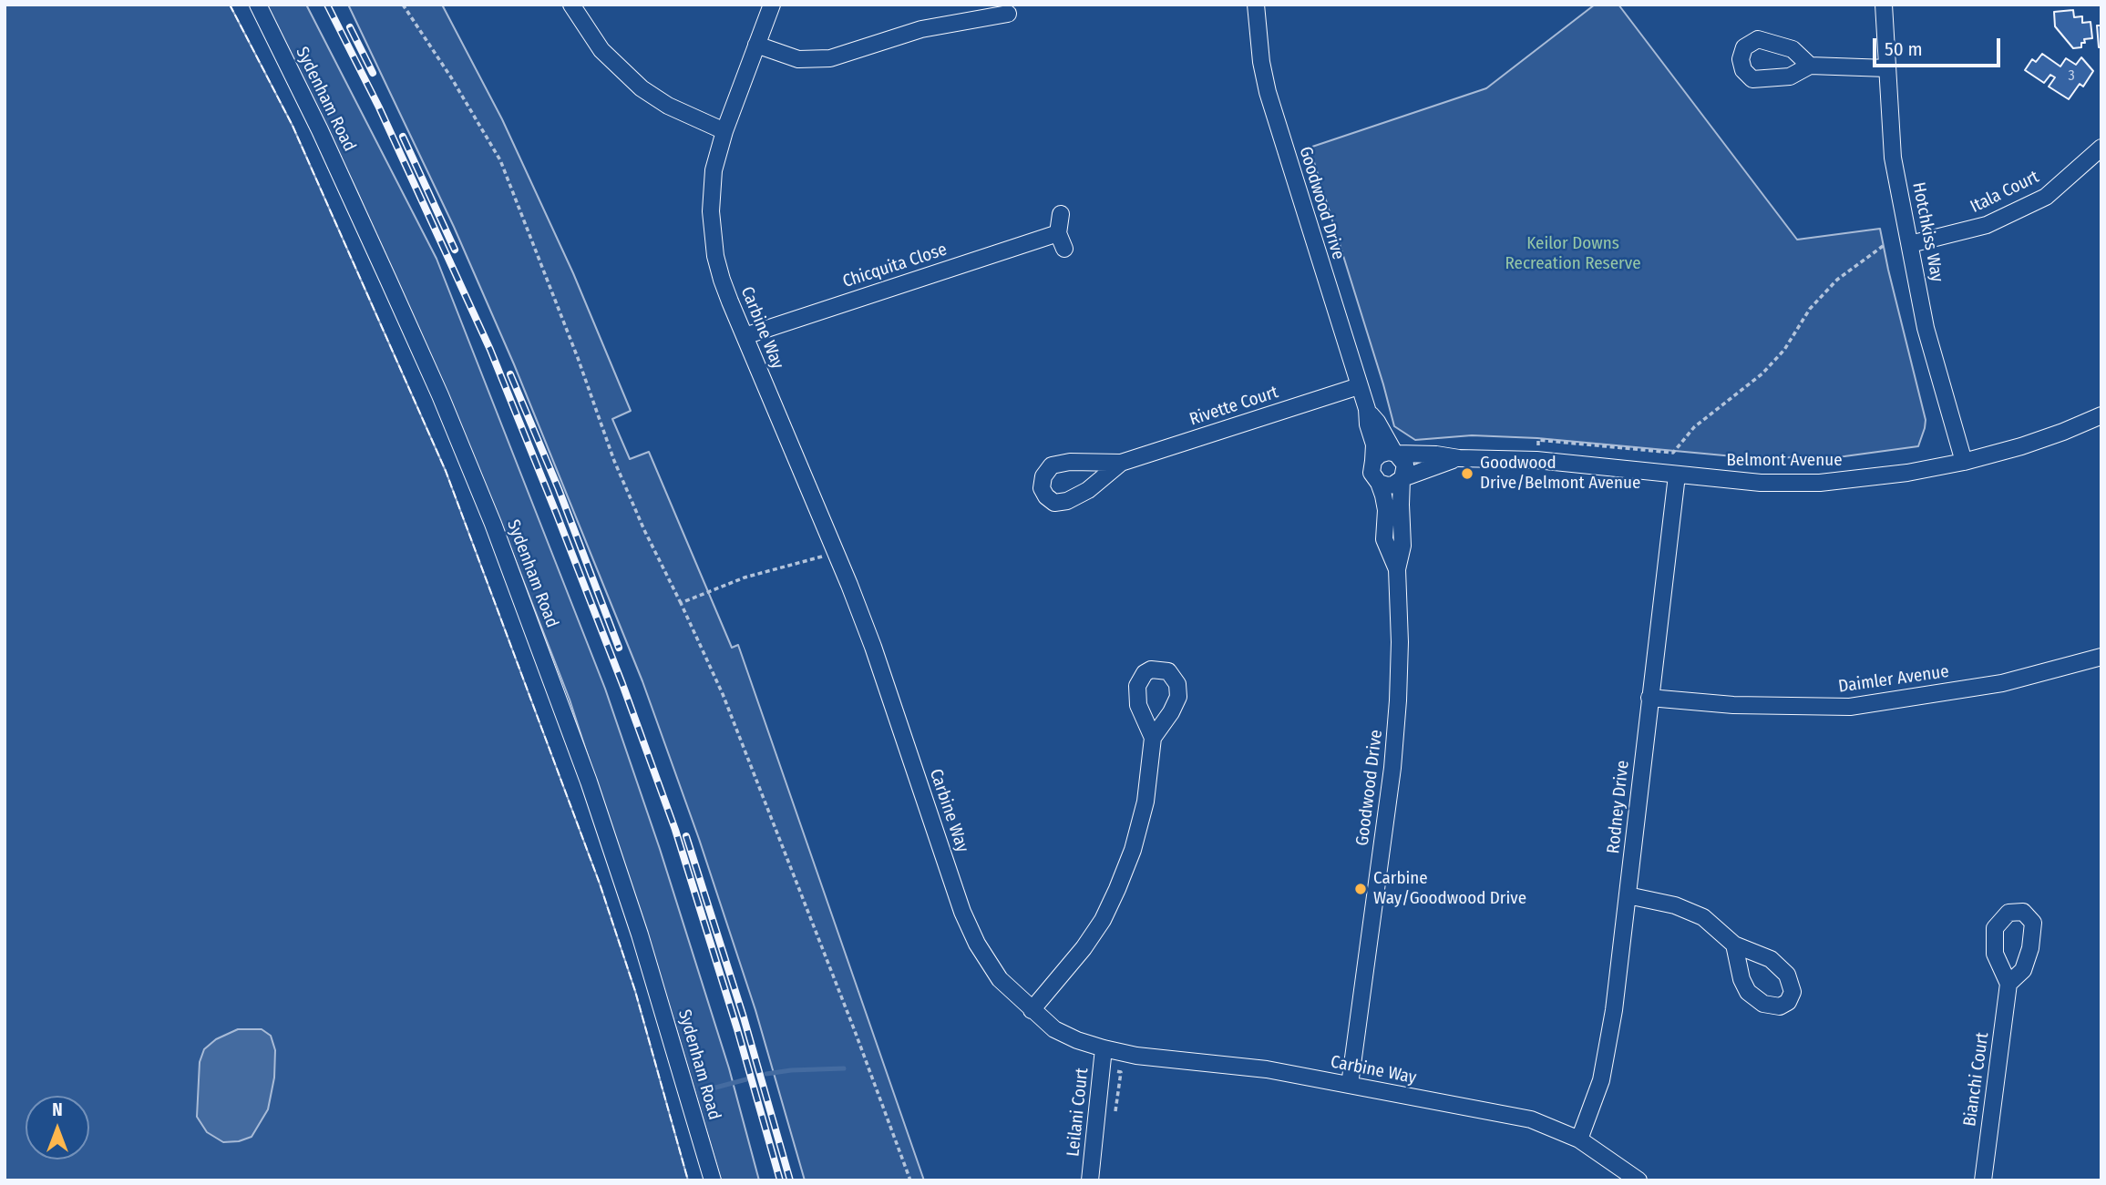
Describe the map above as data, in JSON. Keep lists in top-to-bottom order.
{
  "streets": {
    "street": [
      "Sydenham Road",
      "Itala Court",
      "Goodwood Drive",
      "Hotchkiss Way",
      "Chicquita Close",
      "Carbine Way",
      "Rivette Court",
      "Belmont Avenue",
      "Daimler Avenue",
      "Rodney Drive",
      "Bianchi Court",
      "Leilani Court"
    ]
  },
  "crossings": [
    ["Itala Court", "Hotchkiss Way"],
    ["Goodwood Drive", "Carbine Way"],
    ["Goodwood Drive", "Rivette Court"],
    ["Goodwood Drive", "Belmont Avenue"],
    ["Hotchkiss Way", "Belmont Avenue"],
    ["Chicquita Close", "Carbine Way"],
    ["Carbine Way", "Rodney Drive"],
    ["Carbine Way", "Leilani Court"],
    ["Belmont Avenue", "Rodney Drive"],
    ["Daimler Avenue", "Rodney Drive"]
  ],
  "parks": ["Keilor Downs Recreation Reserve"],
  "places": ["Goodwood Drive/Belmont Avenue", "Carbine Way/Goodwood Drive"],
  "house_numbers": ["3"],
  "scale_bar": "50 m",
  "north": "top"
}
